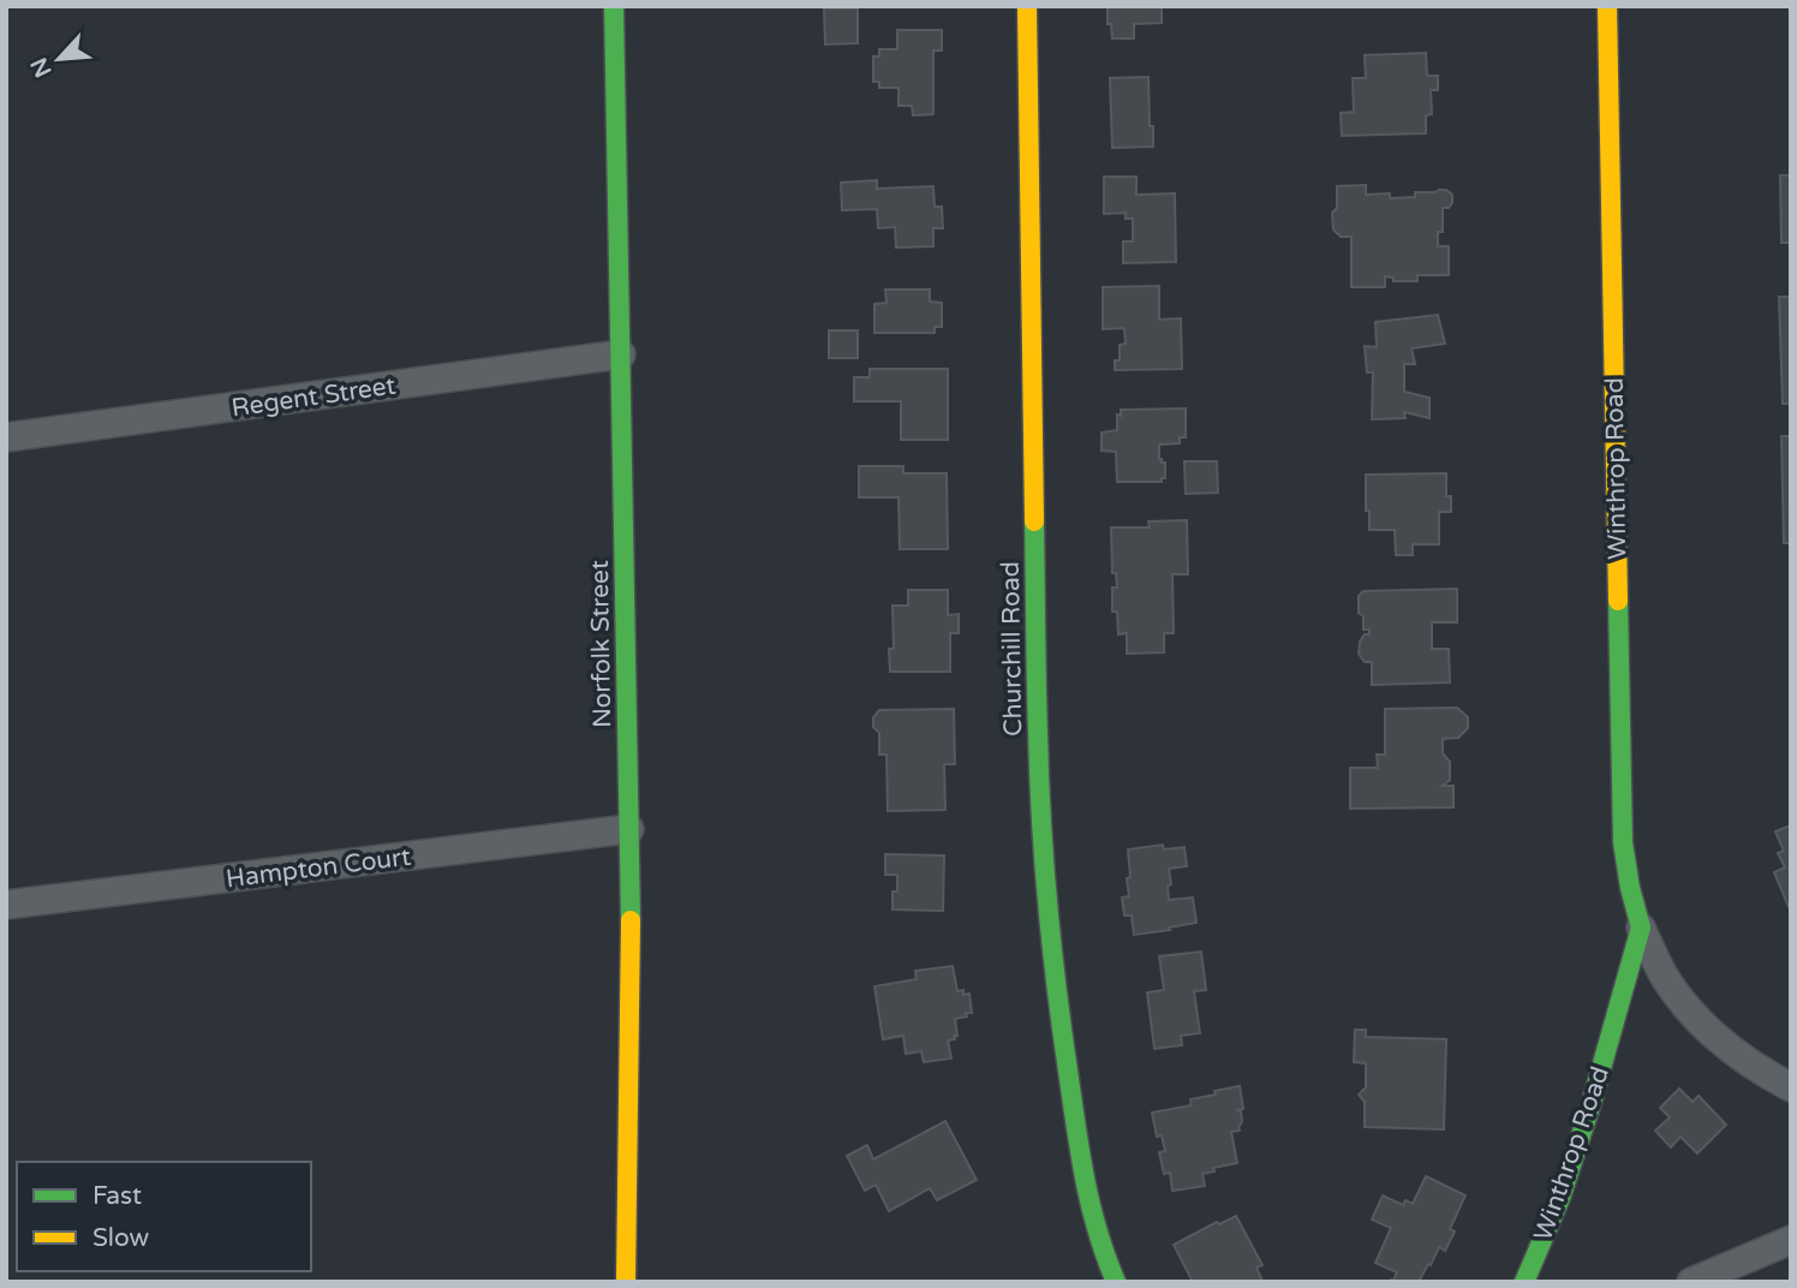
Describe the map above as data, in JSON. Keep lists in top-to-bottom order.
{
  "streets": {
    "street": [
      "Regent Street",
      "Winthrop Road",
      "Norfolk Street",
      "Churchill Road",
      "Hampton Court"
    ]
  },
  "crossings": [
    ["Regent Street", "Norfolk Street"],
    ["Norfolk Street", "Hampton Court"]
  ],
  "legend": ["Fast", "Slow"],
  "north": "bottom left"
}
